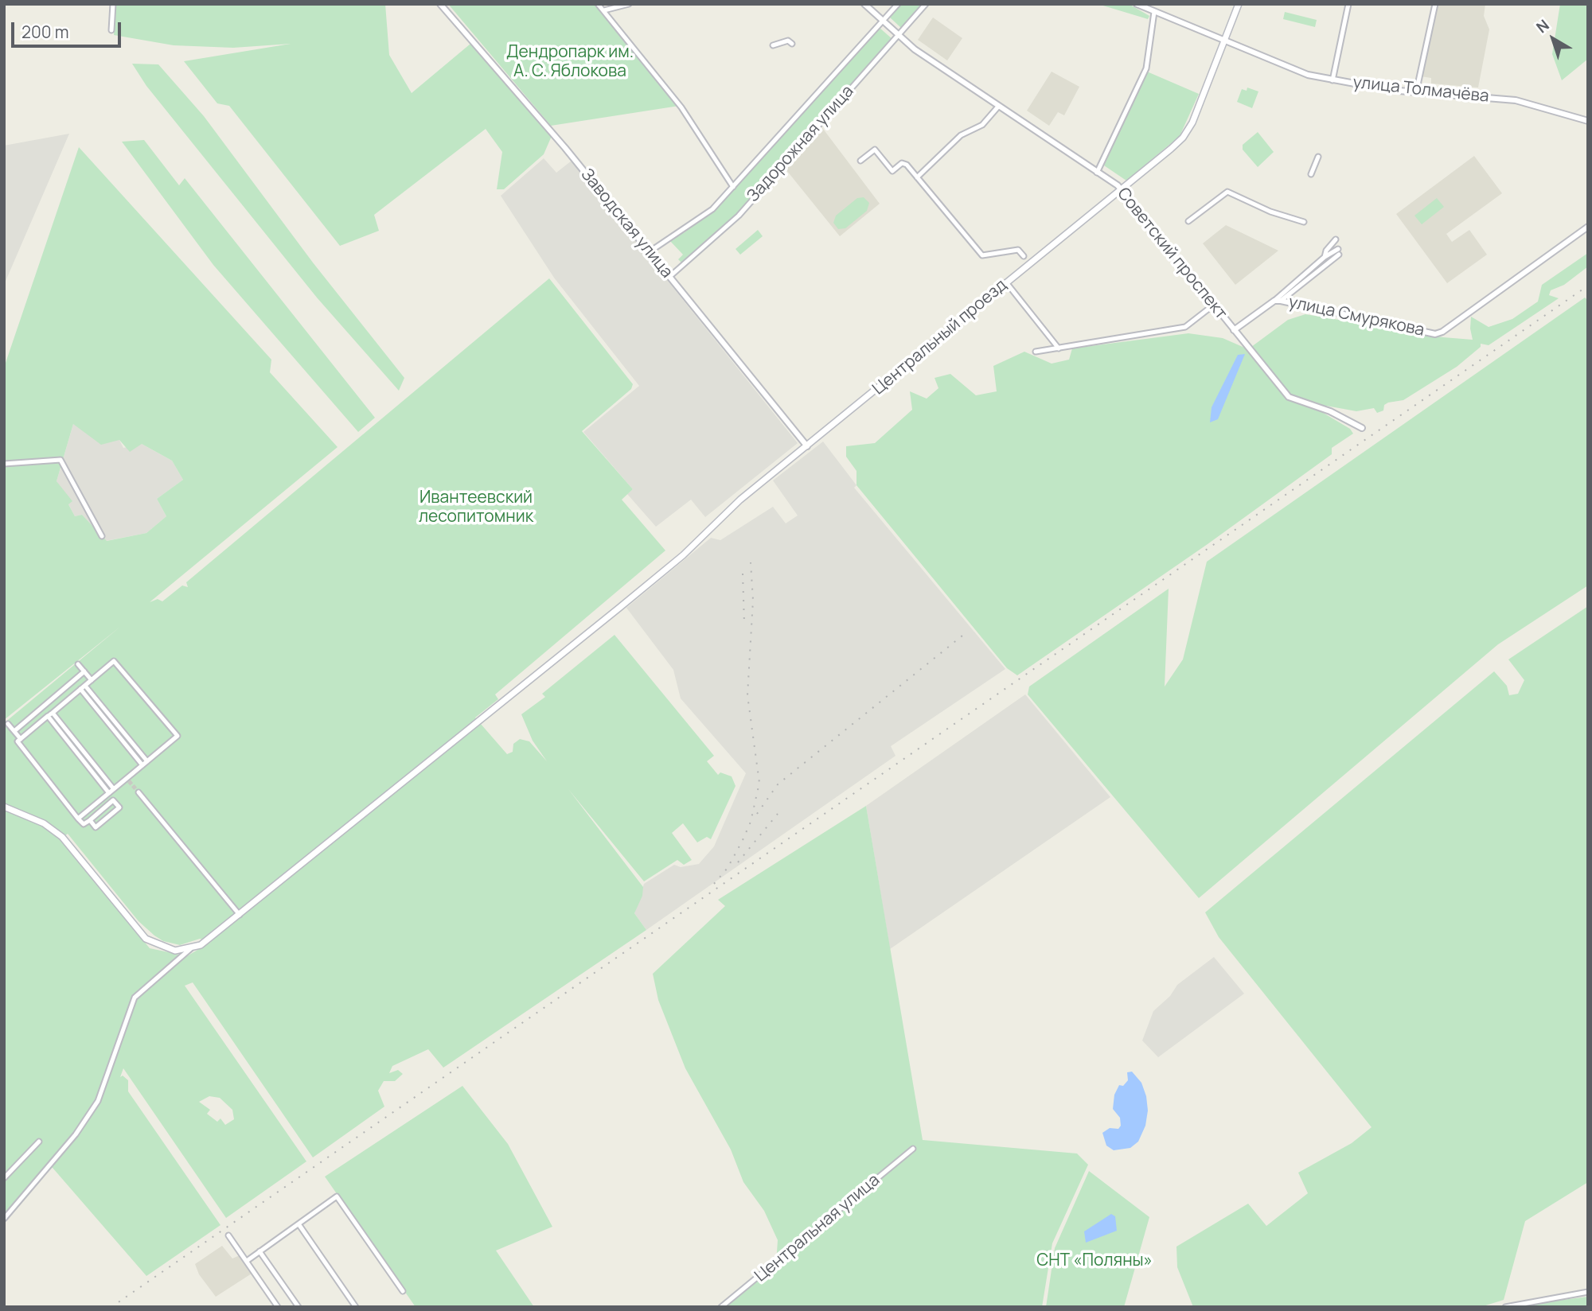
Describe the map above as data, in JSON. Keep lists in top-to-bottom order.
{
  "streets": {
    "main road": ["Центральный проезд"],
    "street": [
      "улица Толмачёва",
      "Задорожная улица",
      "Заводская улица",
      "Советский проспект",
      "улица Смурякова",
      "Центральная улица"
    ]
  },
  "crossings": [
    ["улица Толмачёва", "Центральный проезд"],
    ["Задорожная улица", "Заводская улица"],
    ["Задорожная улица", "Советский проспект"],
    ["Заводская улица", "Центральный проезд"],
    ["Советский проспект", "улица Смурякова"],
    ["Советский проспект", "Центральный проезд"]
  ],
  "parks": ["Дендропарк им. А. С. Яблокова", "Ивантеевский лесопитомник", "СНТ «Поляны»"],
  "scale_bar": "200 m",
  "north": "top left"
}
